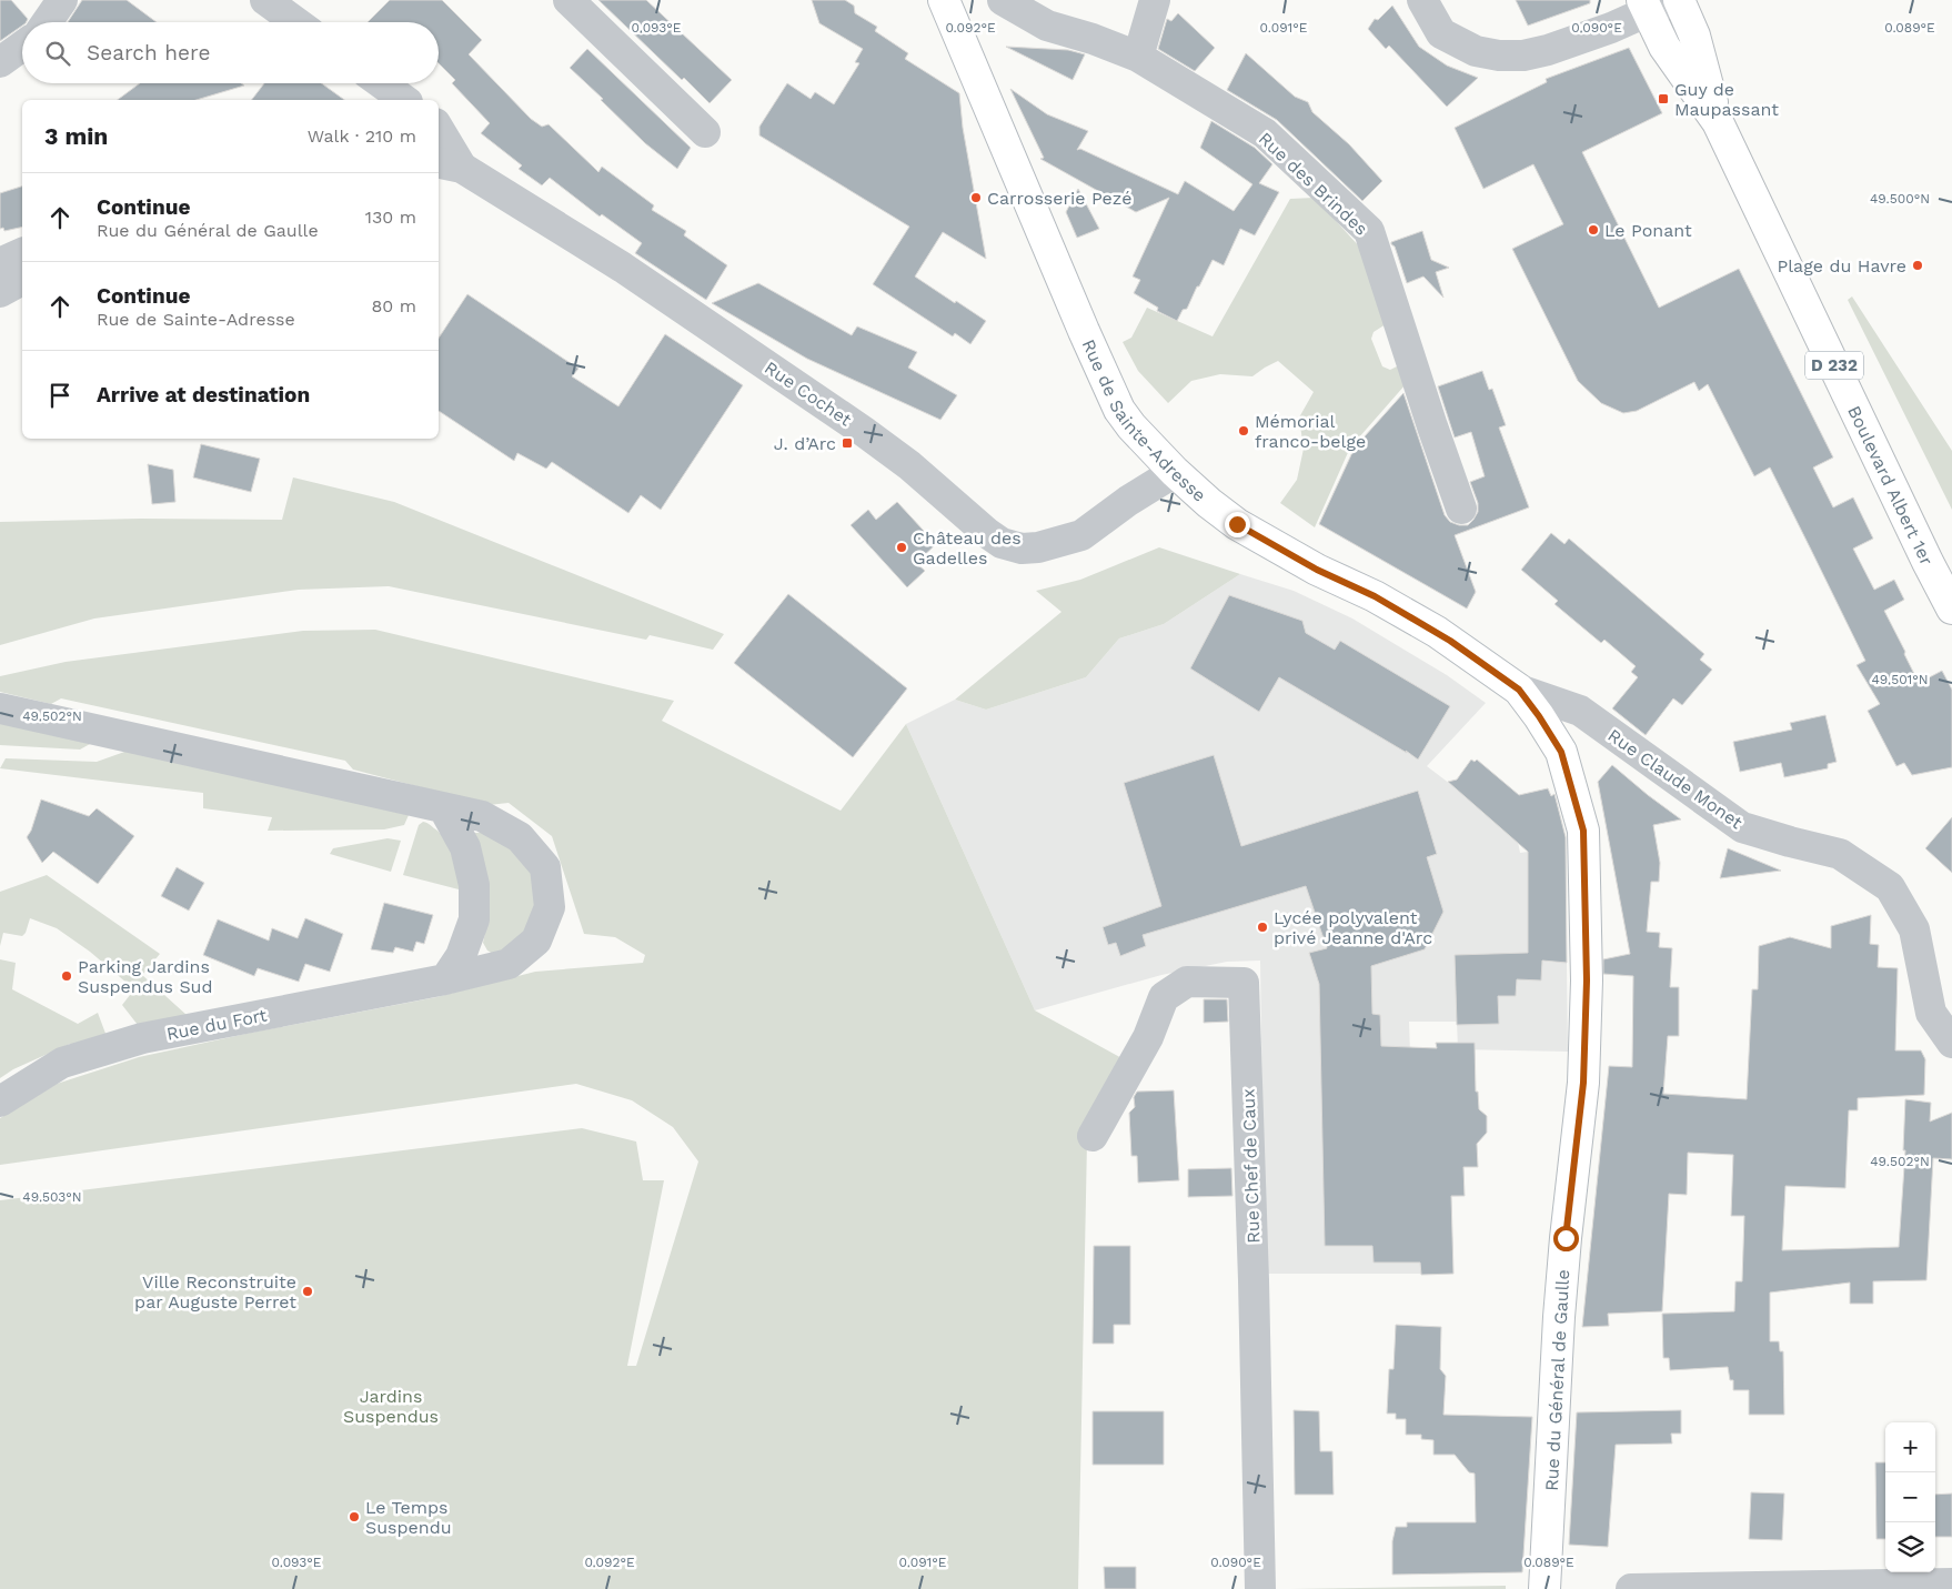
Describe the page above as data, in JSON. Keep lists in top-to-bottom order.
{
  "streets": {
    "main road": [
      "D 232",
      "Rue de Sainte-Adresse",
      "Boulevard Albert 1er",
      "Rue du Général de Gaulle"
    ],
    "street": [
      "Rue des Brindes",
      "Rue Cochet",
      "Rue Claude Monet",
      "Rue du Fort",
      "Rue Chef de Caux"
    ]
  },
  "crossings": [
    ["Rue Cochet", "Rue de Sainte-Adresse"],
    ["Rue de Sainte-Adresse", "Rue Claude Monet"],
    ["Rue de Sainte-Adresse", "Rue du Général de Gaulle"],
    ["Rue Claude Monet", "Rue du Général de Gaulle"]
  ],
  "parks": ["Jardins Suspendus"],
  "places": {
    "transit": ["Guy de Maupassant", "J. d’Arc"],
    "other": [
      "Carrosserie Pezé",
      "Le Ponant",
      "Plage du Havre",
      "Mémorial franco-belge",
      "Château des Gadelles",
      "Lycée polyvalent privé Jeanne d'Arc",
      "Parking Jardins Suspendus Sud",
      "Ville Reconstruite par Auguste Perret",
      "Le Temps Suspendu"
    ]
  },
  "page": {
    "search": "Search here",
    "heading": ["3 min", "Walk · 210 m"],
    "list": [
      ["Continue", "Rue du Général de Gaulle", "130 m"],
      ["Continue", "Rue de Sainte-Adresse", "80 m"],
      "Arrive at destination"
    ],
    "map_buttons": ["+", "−"]
  },
  "coordinates": [
    "0.093°E",
    "0.092°E",
    "0.091°E",
    "0.090°E",
    "0.089°E",
    "49.500°N",
    "49.501°N",
    "49.502°N",
    "49.503°N"
  ]
}
